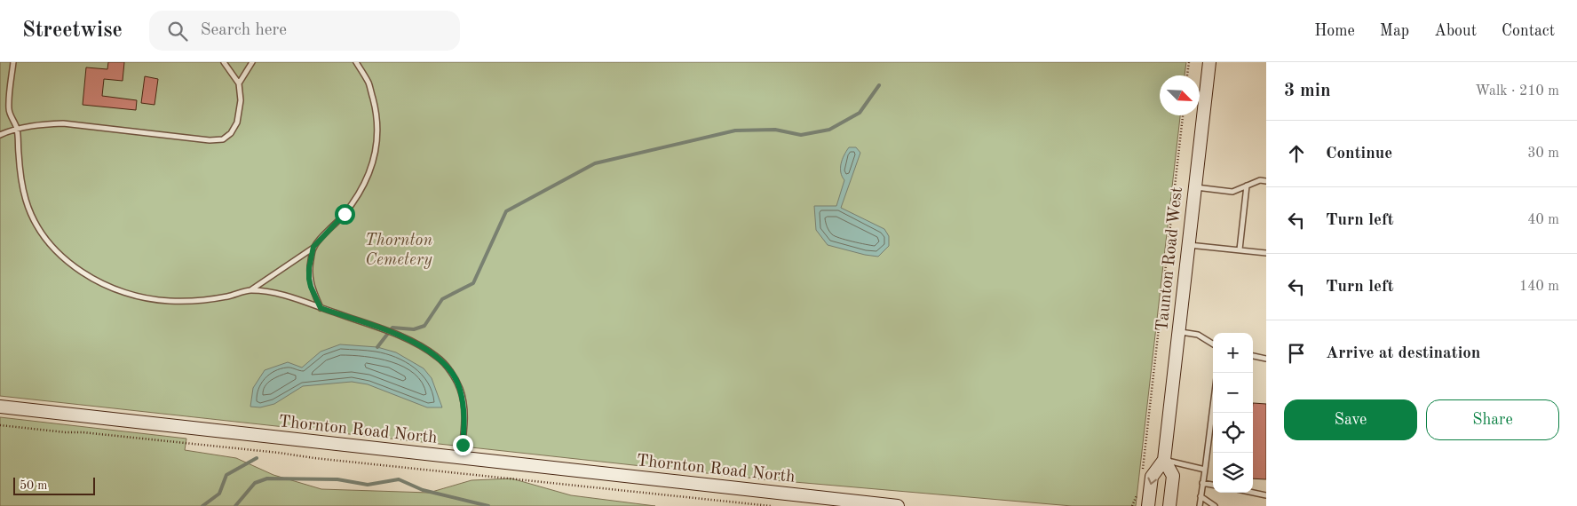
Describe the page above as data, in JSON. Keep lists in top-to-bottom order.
{
  "streets": {
    "main road": ["Taunton Road West", "Thornton Road North"]
  },
  "parks": ["Thornton Cemetery"],
  "scale_bar": "50 m",
  "north": "bottom right",
  "page": {
    "header": "Streetwise",
    "search": "Search here",
    "nav": [
      "Home",
      "Map",
      "About",
      "Contact"
    ],
    "heading": ["3 min", "Walk · 210 m"],
    "list": [
      ["Continue", "30 m"],
      ["Turn left", "40 m"],
      ["Turn left", "140 m"],
      "Arrive at destination"
    ],
    "map_buttons": ["+", "−"],
    "buttons": ["Save", "Share"],
    "scale": "50 m"
  }
}
